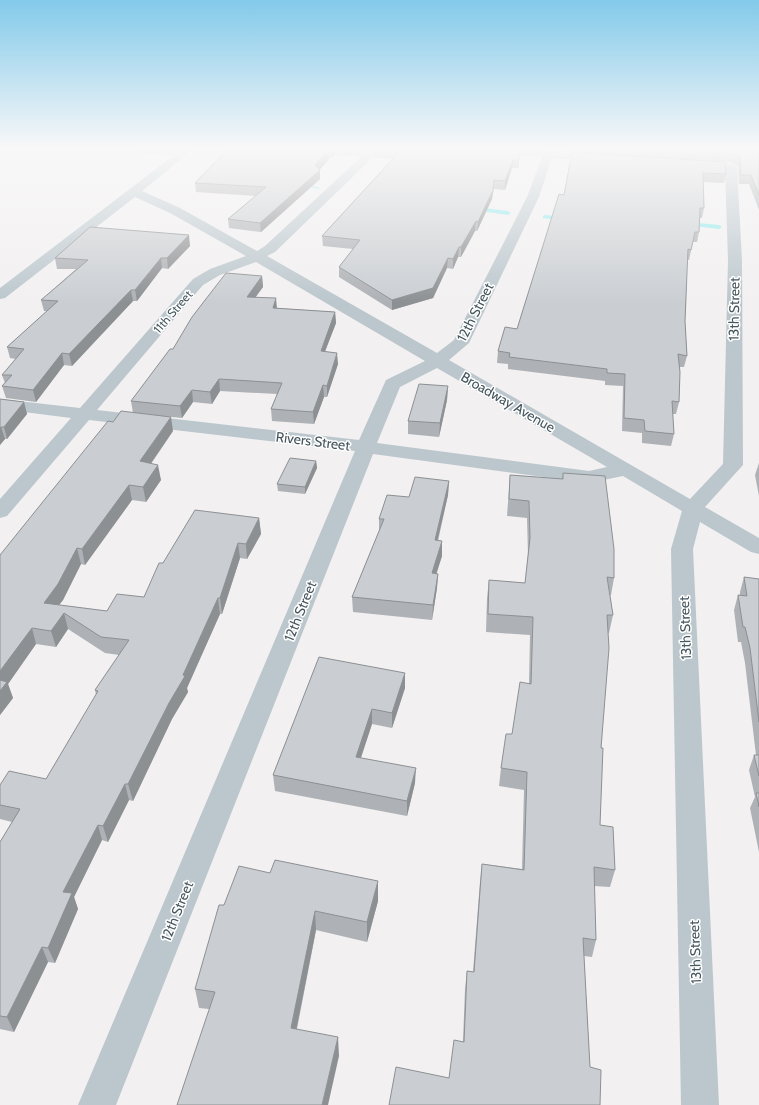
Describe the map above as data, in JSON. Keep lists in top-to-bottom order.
{
  "streets": {
    "street": [
      "13th Street",
      "11th Street",
      "12th Street",
      "Broadway Avenue",
      "Rivers Street"
    ]
  },
  "crossings": [
    ["13th Street", "Broadway Avenue"],
    ["11th Street", "Broadway Avenue"],
    ["11th Street", "Rivers Street"],
    ["12th Street", "Broadway Avenue"],
    ["12th Street", "Rivers Street"],
    ["Broadway Avenue", "Rivers Street"]
  ]
}
